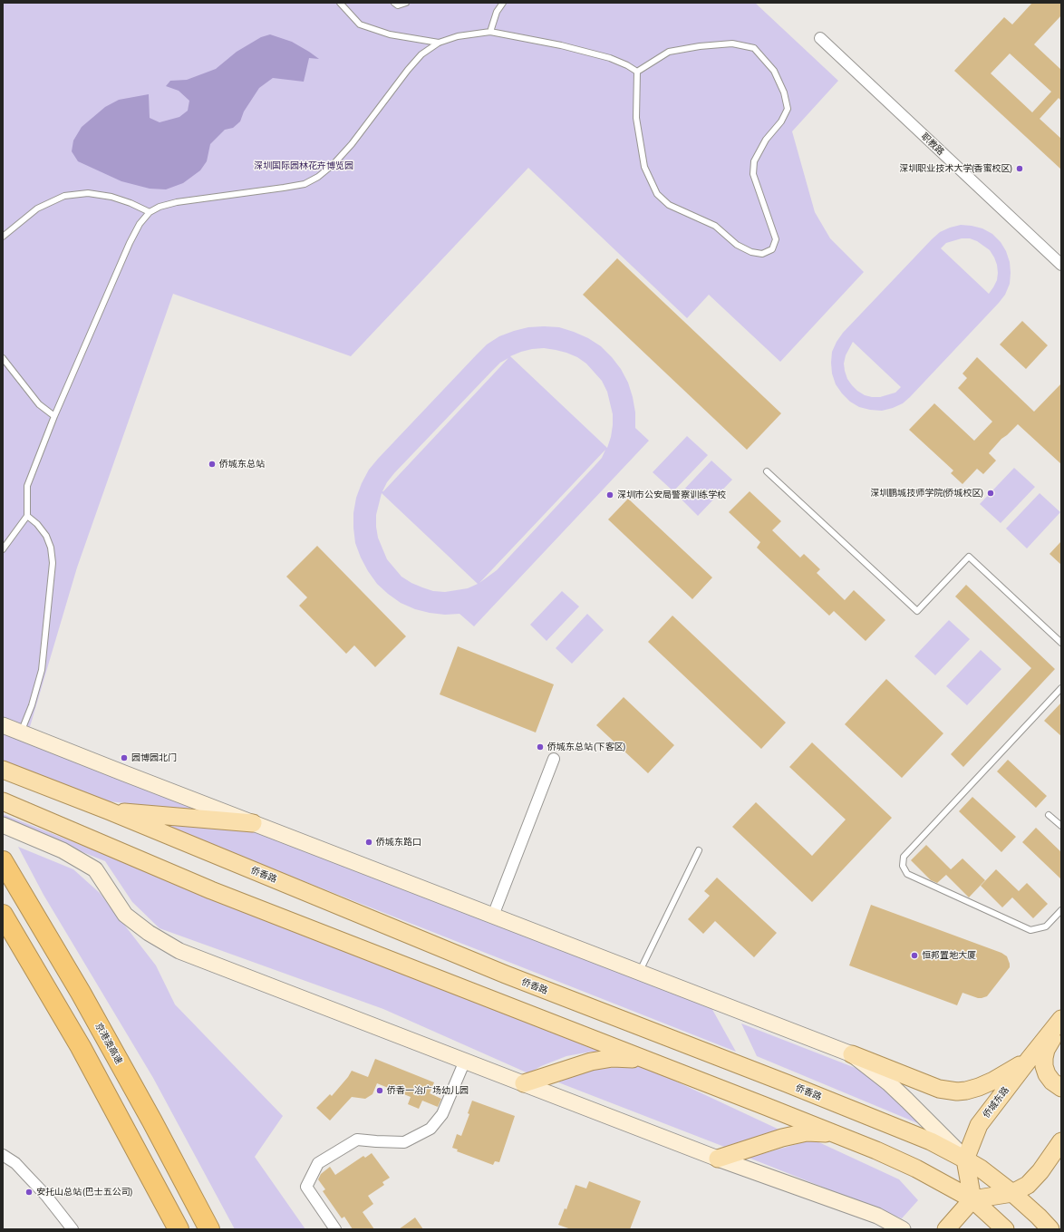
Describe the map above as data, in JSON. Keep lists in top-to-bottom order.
{
  "streets": {
    "highway": ["京港澳高速"],
    "main road": ["侨香路", "侨城东路"],
    "street": ["职教路"]
  },
  "crossings": [
    ["侨香路", "侨城东路"]
  ],
  "parks": ["深圳国际园林花卉博览园"],
  "places": [
    "深圳职业技术大学(香蜜校区)",
    "侨城东总站",
    "深圳鹏城技师学院(侨城校区)",
    "深圳市公安局警察训练学校",
    "侨城东总站 (下客区)",
    "园博园北门",
    "侨城东路口",
    "恒邦置地大厦",
    "侨香一冶广场幼儿园",
    "安托山总站 (巴士五公司)"
  ]
}
